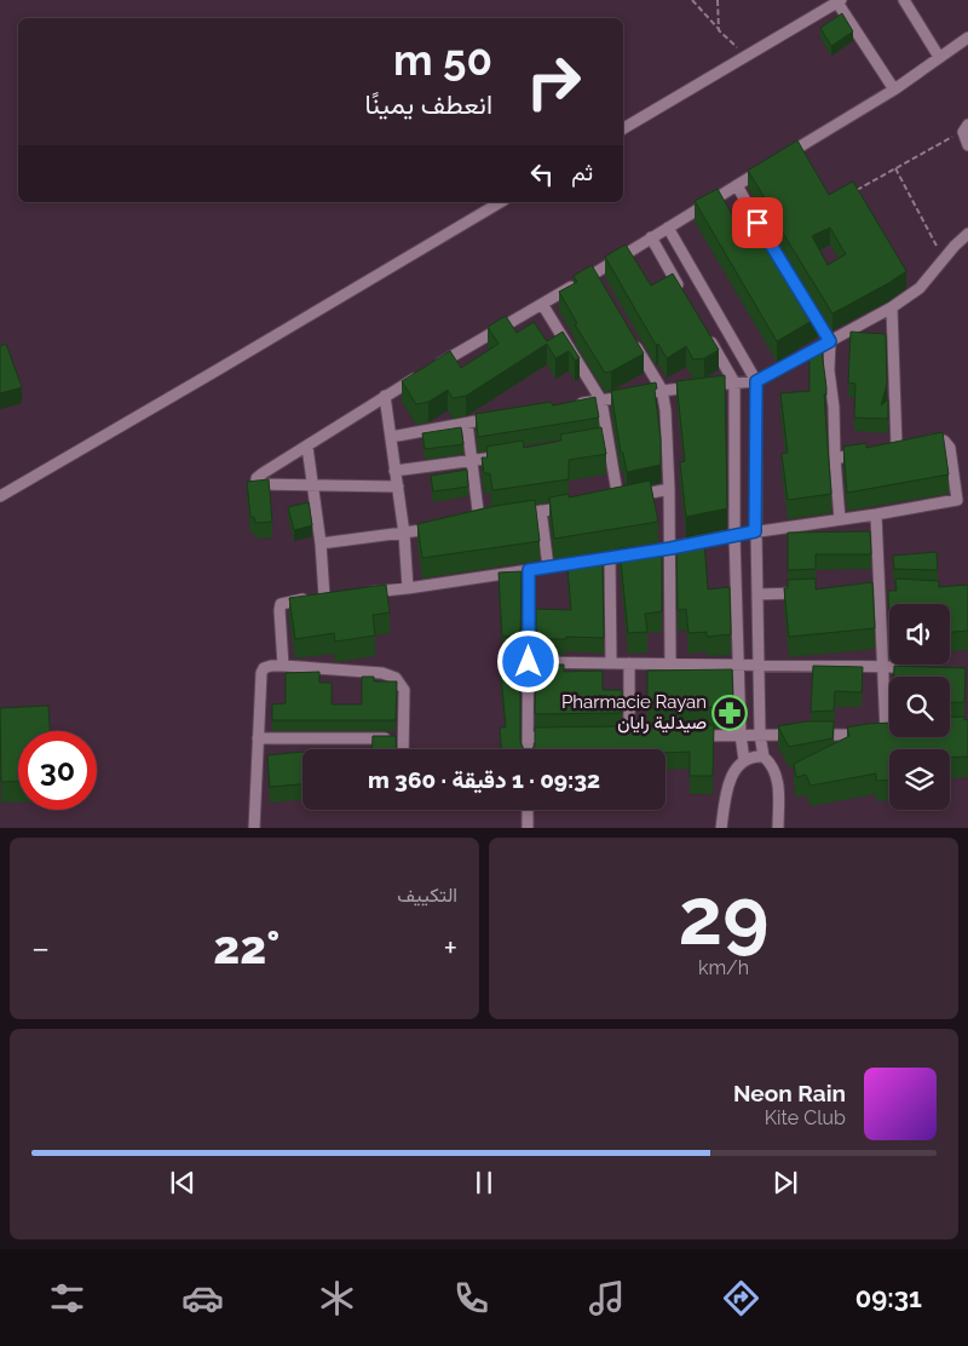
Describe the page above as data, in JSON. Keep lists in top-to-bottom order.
{
  "places": {
    "pharmacy": ["Pharmacie Rayan صيدلية رايان"]
  },
  "page": {
    "turn": ["50 m", "انعطف يمينًا"],
    "then": "ثم",
    "limit": "30",
    "trip": "09:32 · 1 دقيقة · 360 m",
    "tile": [
      ["29", "km/h"],
      "التكييف"
    ],
    "heat": ["−", "22°", "+"],
    "song": ["Neon Rain", "Kite Club"],
    "tabs": "09:31"
  }
}
